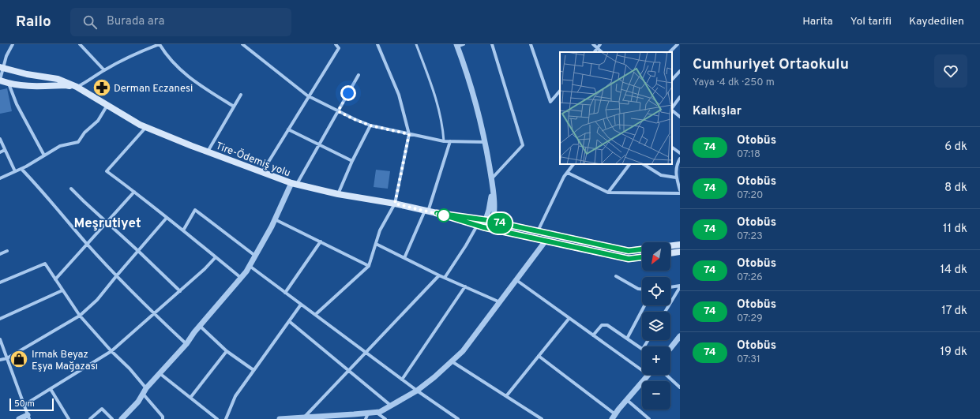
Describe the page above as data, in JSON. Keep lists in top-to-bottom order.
{
  "streets": {
    "main road": ["Tire-Ödemiş yolu"]
  },
  "districts": ["Meşrutiyet"],
  "places": {
    "pharmacy": ["Derman Eczanesi"],
    "shop": ["Irmak Beyaz Eşya Mağazası"]
  },
  "lines": ["bus line 74"],
  "scale_bar": "50 m",
  "north": "bottom left",
  "page": {
    "header": "Railo",
    "search": "Burada ara",
    "nav": ["Harita", "Yol tarifi", "Kaydedilen"],
    "on_map": "74",
    "heading": [
      ["Cumhuriyet Ortaokulu", "Yaya · 4 dk · 250 m"],
      "Kalkışlar"
    ],
    "list": [
      {
        "mark": "74",
        "name": "Otobüs",
        "note": "07:18",
        "value": "6 dk"
      },
      {
        "mark": "74",
        "name": "Otobüs",
        "note": "07:20",
        "value": "8 dk"
      },
      {
        "mark": "74",
        "name": "Otobüs",
        "note": "07:23",
        "value": "11 dk"
      },
      {
        "mark": "74",
        "name": "Otobüs",
        "note": "07:26",
        "value": "14 dk"
      },
      {
        "mark": "74",
        "name": "Otobüs",
        "note": "07:29",
        "value": "17 dk"
      },
      {
        "mark": "74",
        "name": "Otobüs",
        "note": "07:31",
        "value": "19 dk"
      }
    ],
    "map_buttons": ["+", "−"],
    "scale": "50 m"
  }
}
